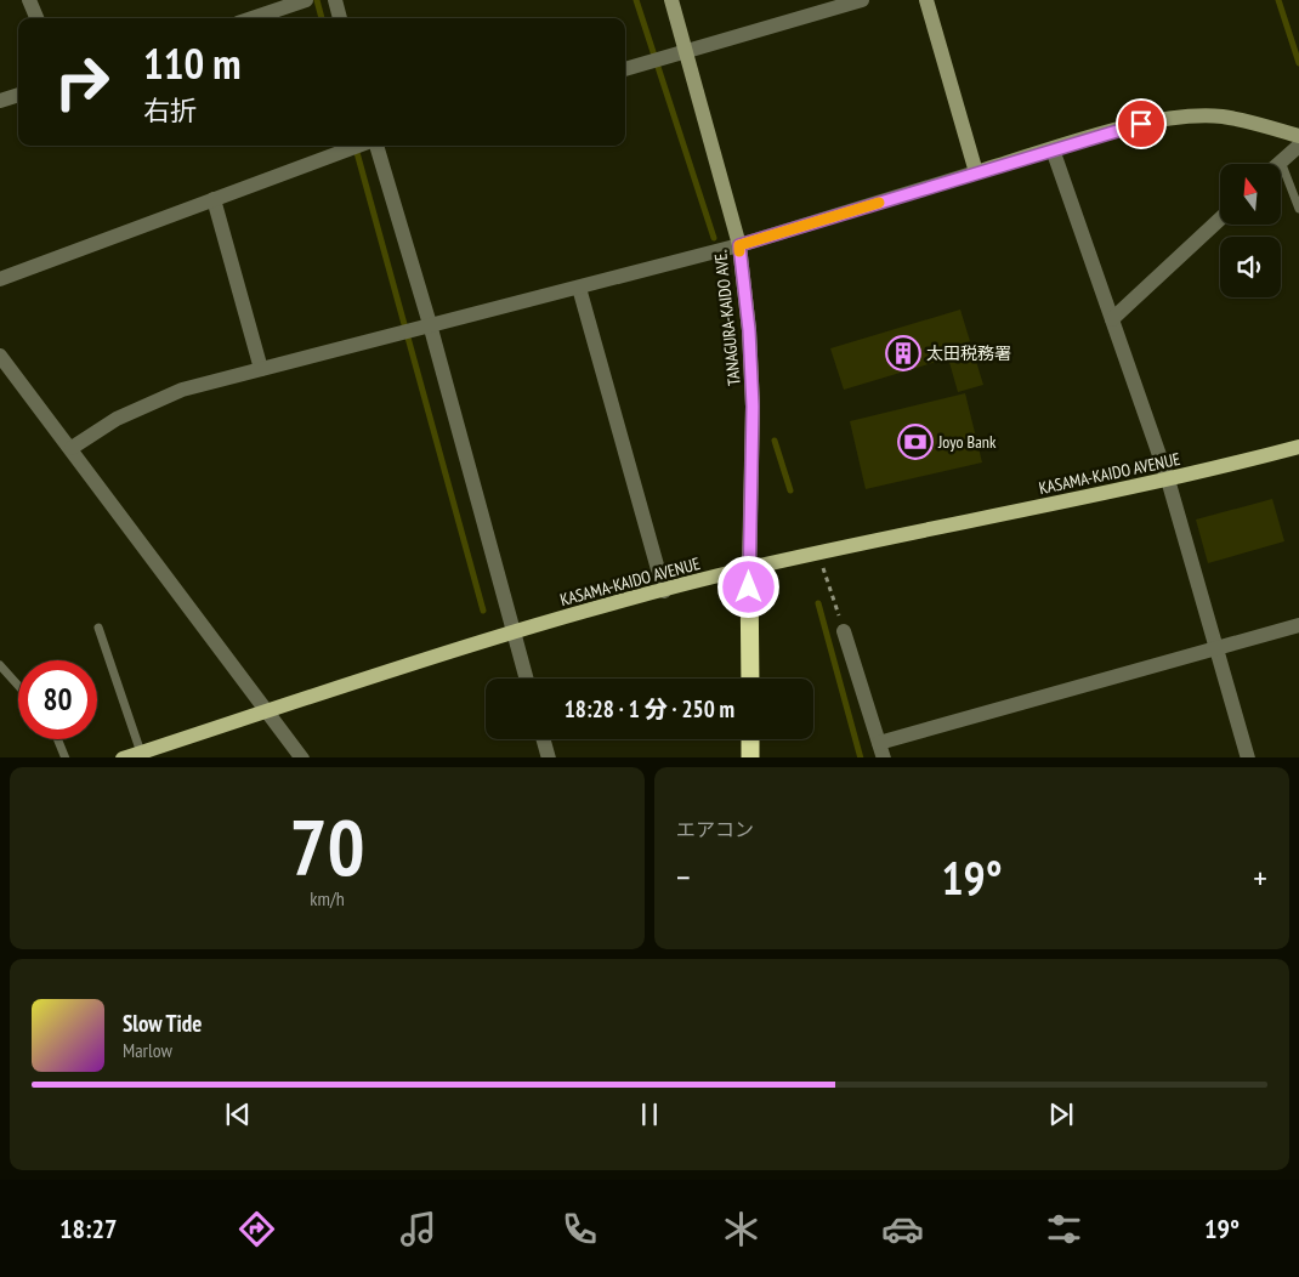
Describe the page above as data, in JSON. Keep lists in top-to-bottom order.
{
  "streets": {
    "main road": ["KASAMA-KAIDO AVENUE"],
    "street": ["TANAGURA-KAIDO AVE."]
  },
  "crossings": [
    ["TANAGURA-KAIDO AVE.", "KASAMA-KAIDO AVENUE"]
  ],
  "places": {
    "building": ["太田税務署"],
    "bank": ["Joyo Bank"]
  },
  "north": "top",
  "page": {
    "turn": ["110 m", "右折"],
    "limit": "80",
    "trip": "18:28 · 1 分 · 250 m",
    "tile": [
      ["70", "km/h"],
      "エアコン"
    ],
    "heat": ["−", "19°", "+"],
    "song": ["Slow Tide", "Marlow"],
    "tabs": ["18:27", "19°"]
  }
}
